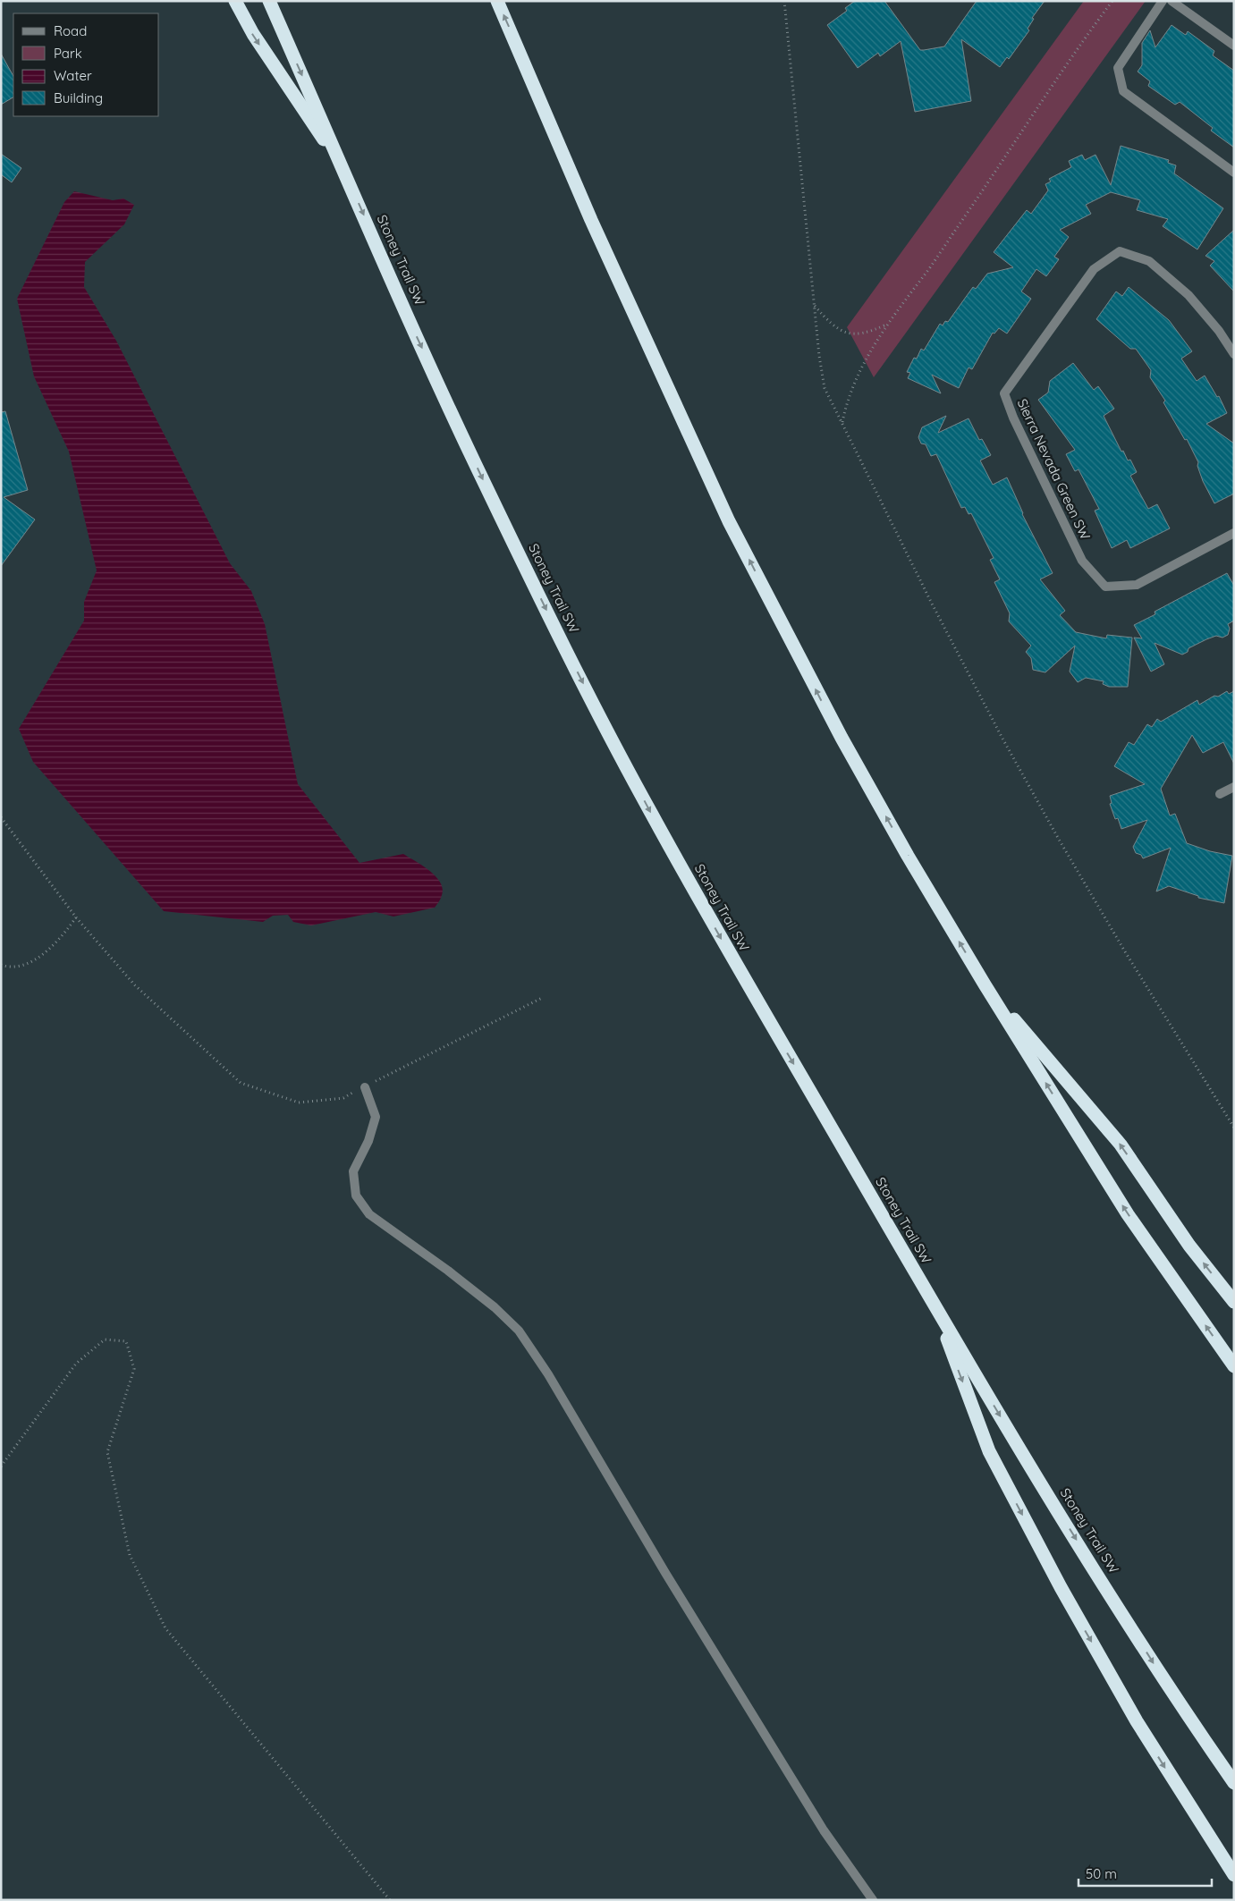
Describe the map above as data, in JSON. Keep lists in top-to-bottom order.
{
  "streets": {
    "highway": ["Stoney Trail SW"],
    "street": ["Sierra Nevada Green SW"]
  },
  "legend": [
    "Road",
    "Park",
    "Water",
    "Building"
  ],
  "scale_bar": "50 m"
}
